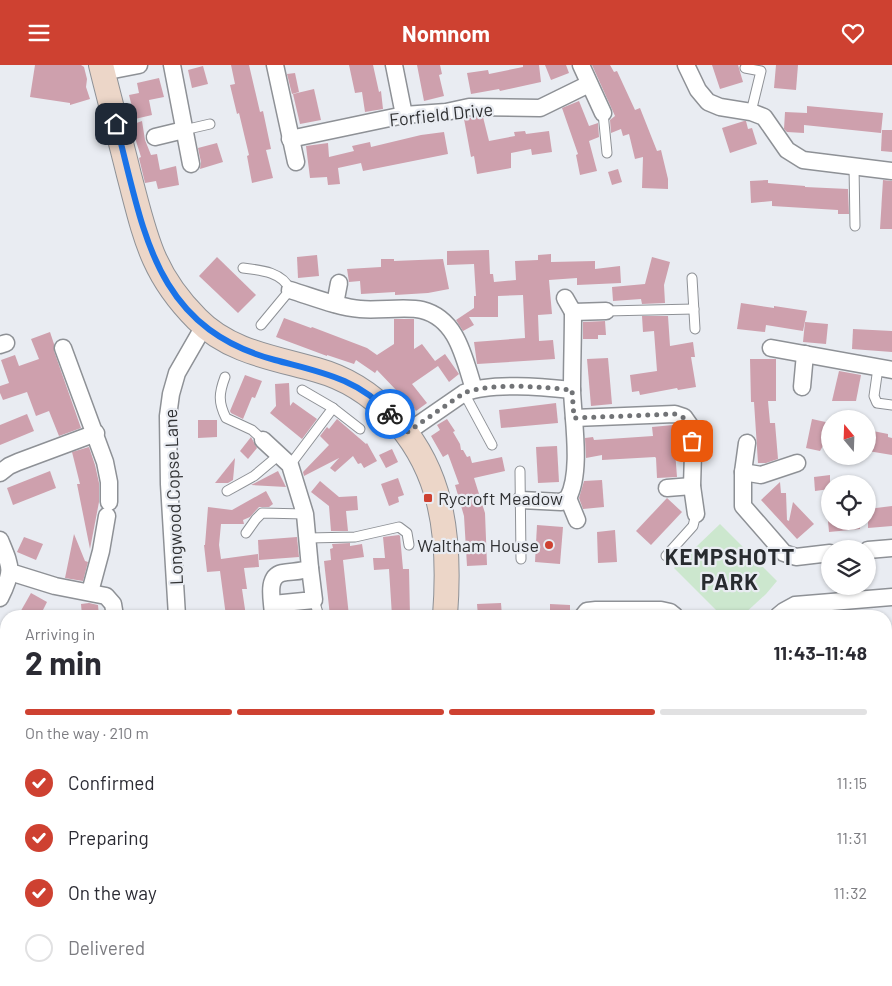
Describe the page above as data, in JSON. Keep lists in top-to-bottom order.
{
  "streets": {
    "street": ["Forfield Drive", "Longwood Copse Lane"]
  },
  "districts": ["KEMPSHOTT PARK"],
  "places": {
    "transit": ["Rycroft Meadow"],
    "other": ["Waltham House"]
  },
  "north": "top",
  "page": {
    "header": "Nomnom",
    "heading": ["2 min", "Arriving in", "11:43–11:48"],
    "bar": "On the way · 210 m",
    "list": [
      ["Confirmed", "11:15"],
      ["Preparing", "11:31"],
      ["On the way", "11:32"],
      "Delivered"
    ]
  }
}
